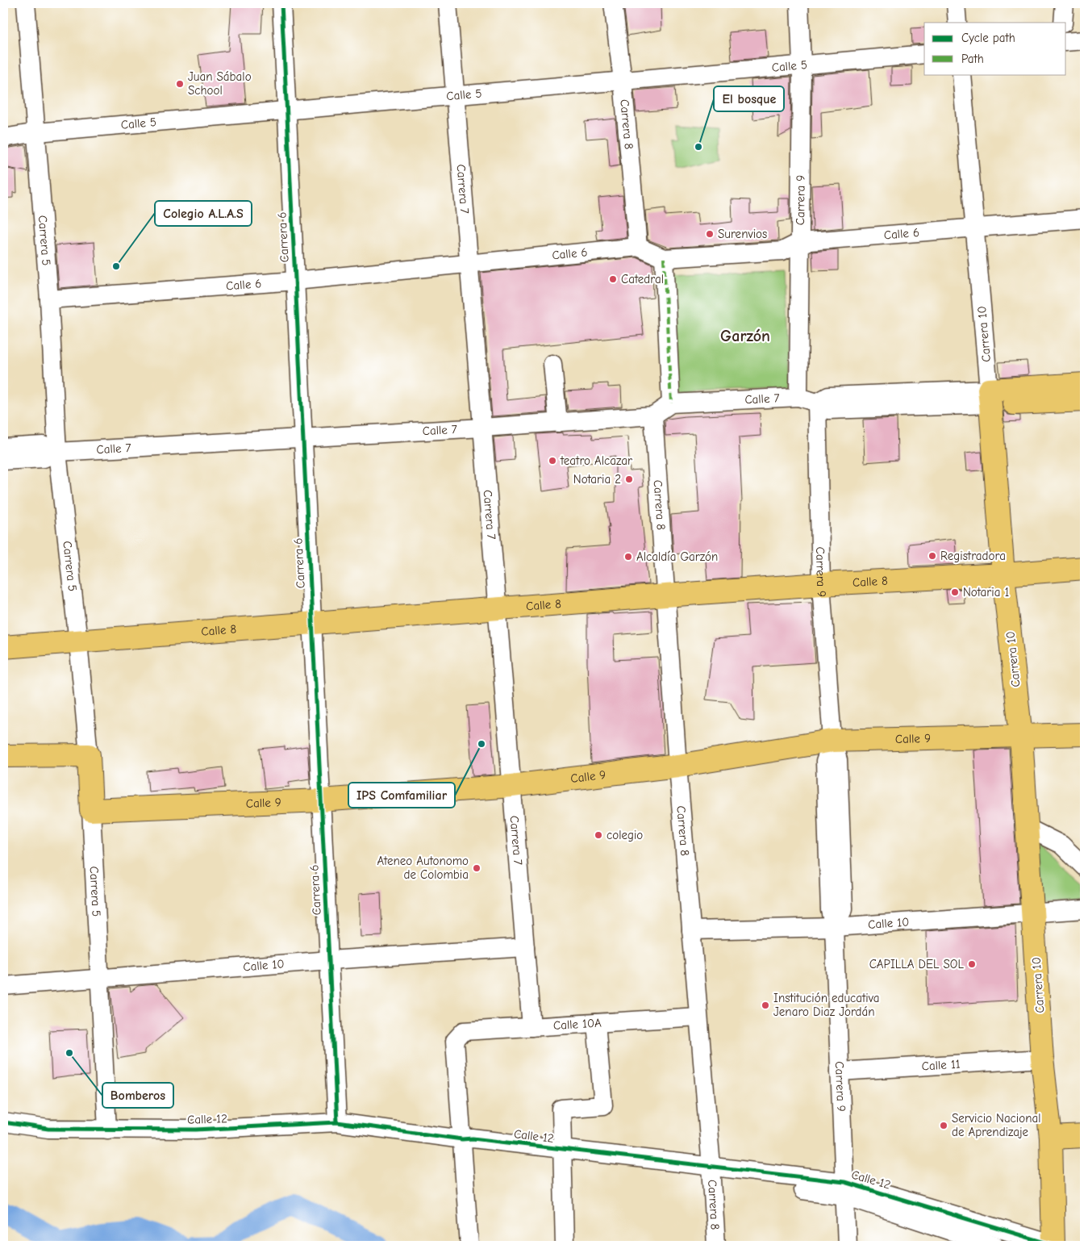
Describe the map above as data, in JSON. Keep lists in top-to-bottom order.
{
  "streets": {
    "main road": [
      "Carrera 5",
      "Carrera 10",
      "Calle 8",
      "Calle 9"
    ],
    "street": [
      "Calle 5",
      "Carrera 8",
      "Carrera 7",
      "Carrera 9",
      "Calle 6",
      "Carrera 6",
      "Calle 7",
      "Calle 10",
      "Calle 10A",
      "Calle 11",
      "Calle 12"
    ]
  },
  "crossings": [
    ["Calle 5", "Carrera 8"],
    ["Calle 5", "Carrera 7"],
    ["Calle 5", "Carrera 9"],
    ["Calle 5", "Carrera 6"],
    ["Calle 5", "Carrera 5"],
    ["Carrera 8", "Calle 6"],
    ["Carrera 8", "Calle 7"],
    ["Carrera 8", "Calle 8"],
    ["Carrera 8", "Calle 9"],
    ["Carrera 8", "Calle 10"],
    ["Carrera 8", "Calle 10A"],
    ["Carrera 8", "Calle 12"],
    ["Carrera 7", "Calle 6"],
    ["Carrera 7", "Calle 7"],
    ["Carrera 7", "Calle 8"],
    ["Carrera 7", "Calle 9"],
    ["Carrera 7", "Calle 10"],
    ["Carrera 7", "Calle 10A"],
    ["Carrera 9", "Calle 6"],
    ["Carrera 9", "Calle 7"],
    ["Carrera 9", "Calle 8"],
    ["Carrera 9", "Calle 9"],
    ["Carrera 9", "Calle 10"],
    ["Carrera 9", "Calle 11"],
    ["Carrera 9", "Calle 12"],
    ["Calle 6", "Carrera 6"],
    ["Calle 6", "Carrera 5"],
    ["Calle 6", "Carrera 10"],
    ["Carrera 6", "Calle 7"],
    ["Carrera 6", "Calle 8"],
    ["Carrera 6", "Calle 9"],
    ["Carrera 6", "Calle 10"],
    ["Carrera 6", "Calle 12"],
    ["Carrera 5", "Calle 7"],
    ["Carrera 5", "Calle 8"],
    ["Carrera 5", "Calle 9"],
    ["Carrera 5", "Calle 10"],
    ["Carrera 5", "Calle 12"],
    ["Carrera 10", "Calle 8"],
    ["Carrera 10", "Calle 9"],
    ["Carrera 10", "Calle 10"],
    ["Carrera 10", "Calle 11"],
    ["Carrera 10", "Calle 12"],
    ["Calle 10A", "Calle 12"]
  ],
  "districts": ["Garzón"],
  "places": [
    "Juan Sábalo School",
    "El bosque",
    "Surenvios",
    "Colegio A.L.A.S",
    "Catedral",
    "teatro Alcazar",
    "Notaria 2",
    "Registradora",
    "Alcaldía Garzón",
    "Notaria 1",
    "IPS Comfamiliar",
    "colegio",
    "Ateneo Autonomo de Colombia",
    "CAPILLA DEL SOL",
    "Institución educativa Jenaro Diaz Jordán",
    "Bomberos",
    "Servicio Nacional de Aprendizaje"
  ],
  "legend": ["Cycle path", "Path"]
}
